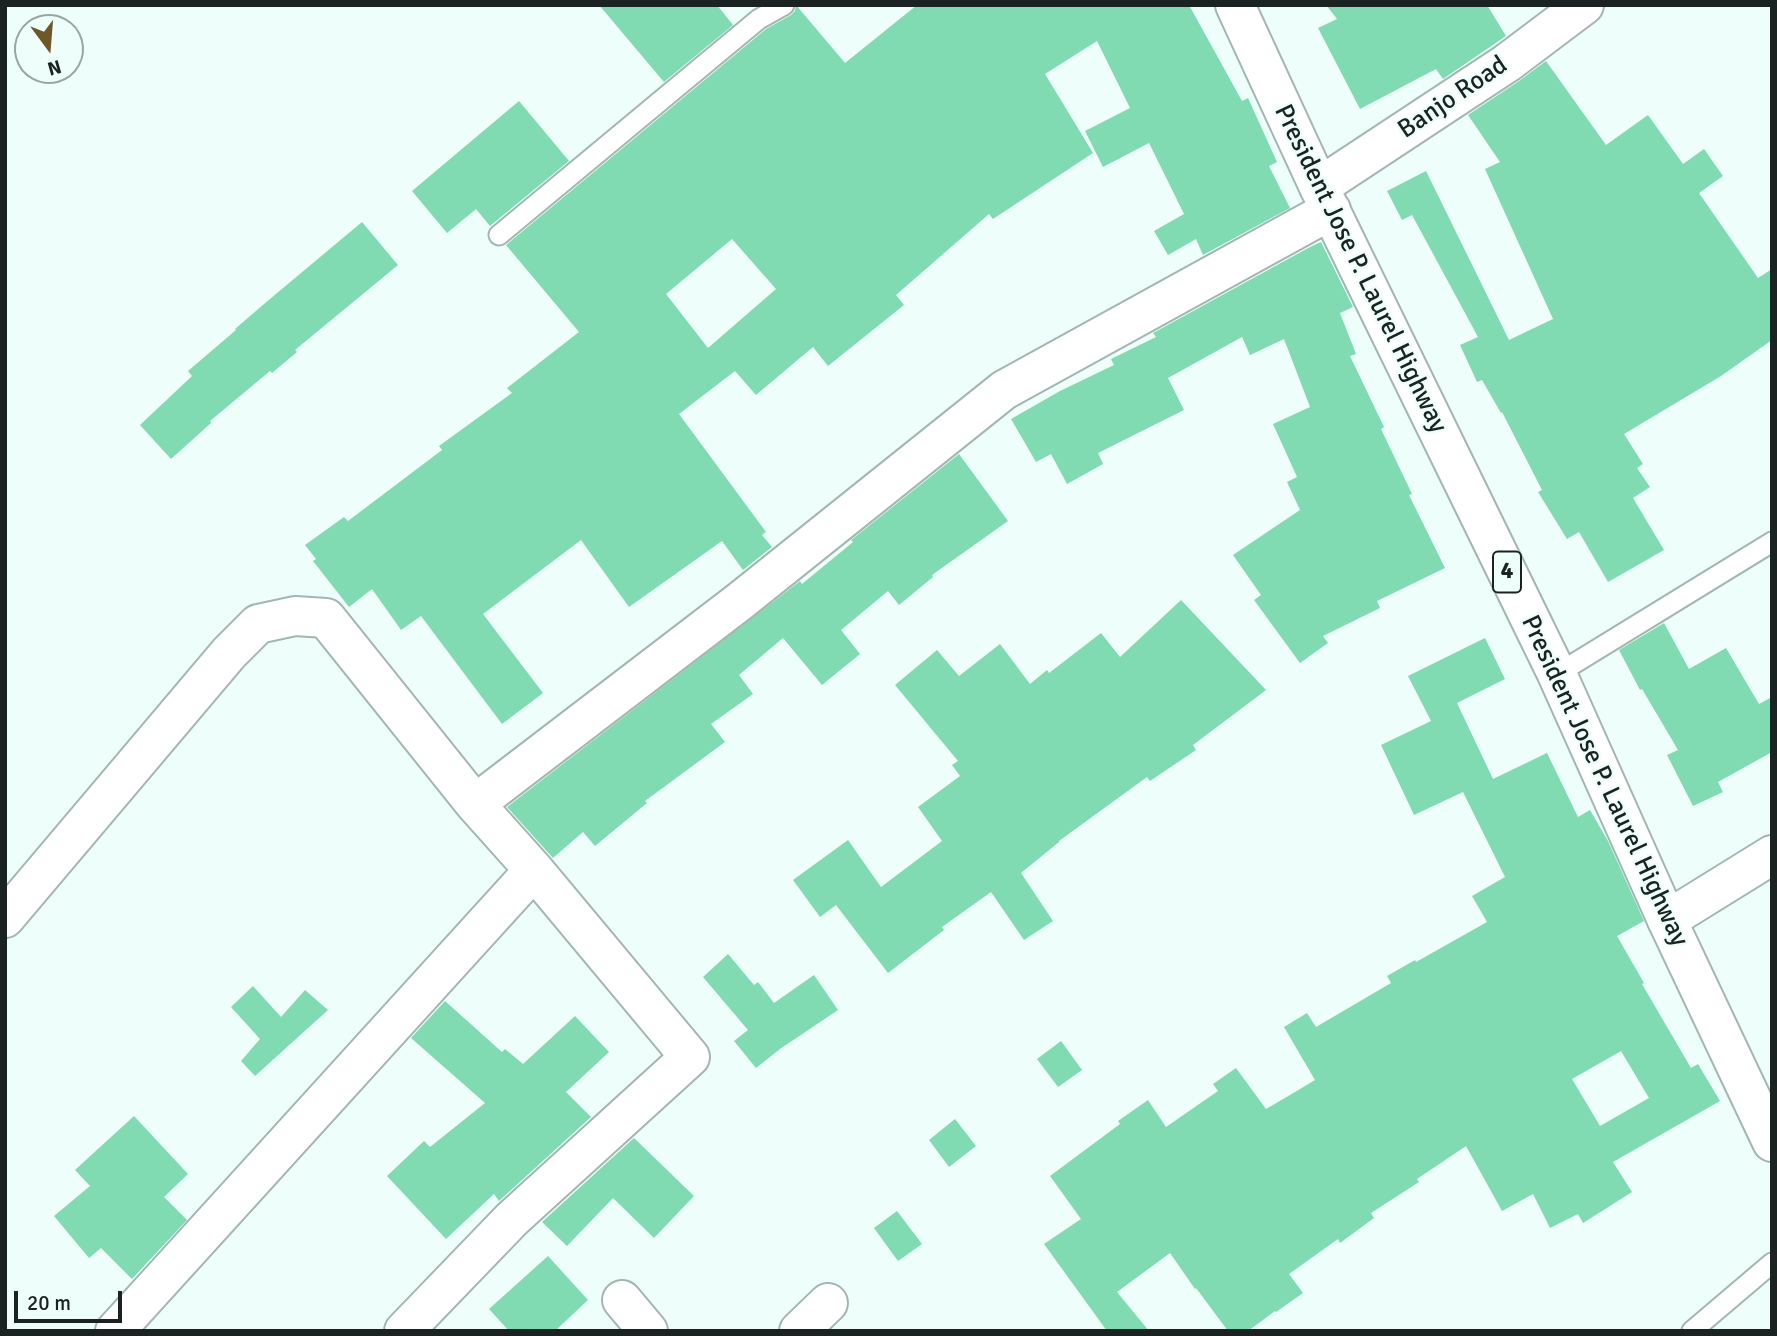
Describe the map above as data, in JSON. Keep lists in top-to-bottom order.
{
  "streets": {
    "main road": ["Banjo Road", "President Jose P. Laurel Highway", "4"]
  },
  "crossings": [
    ["Banjo Road", "President Jose P. Laurel Highway"]
  ],
  "scale_bar": "20 m",
  "north": "bottom"
}
